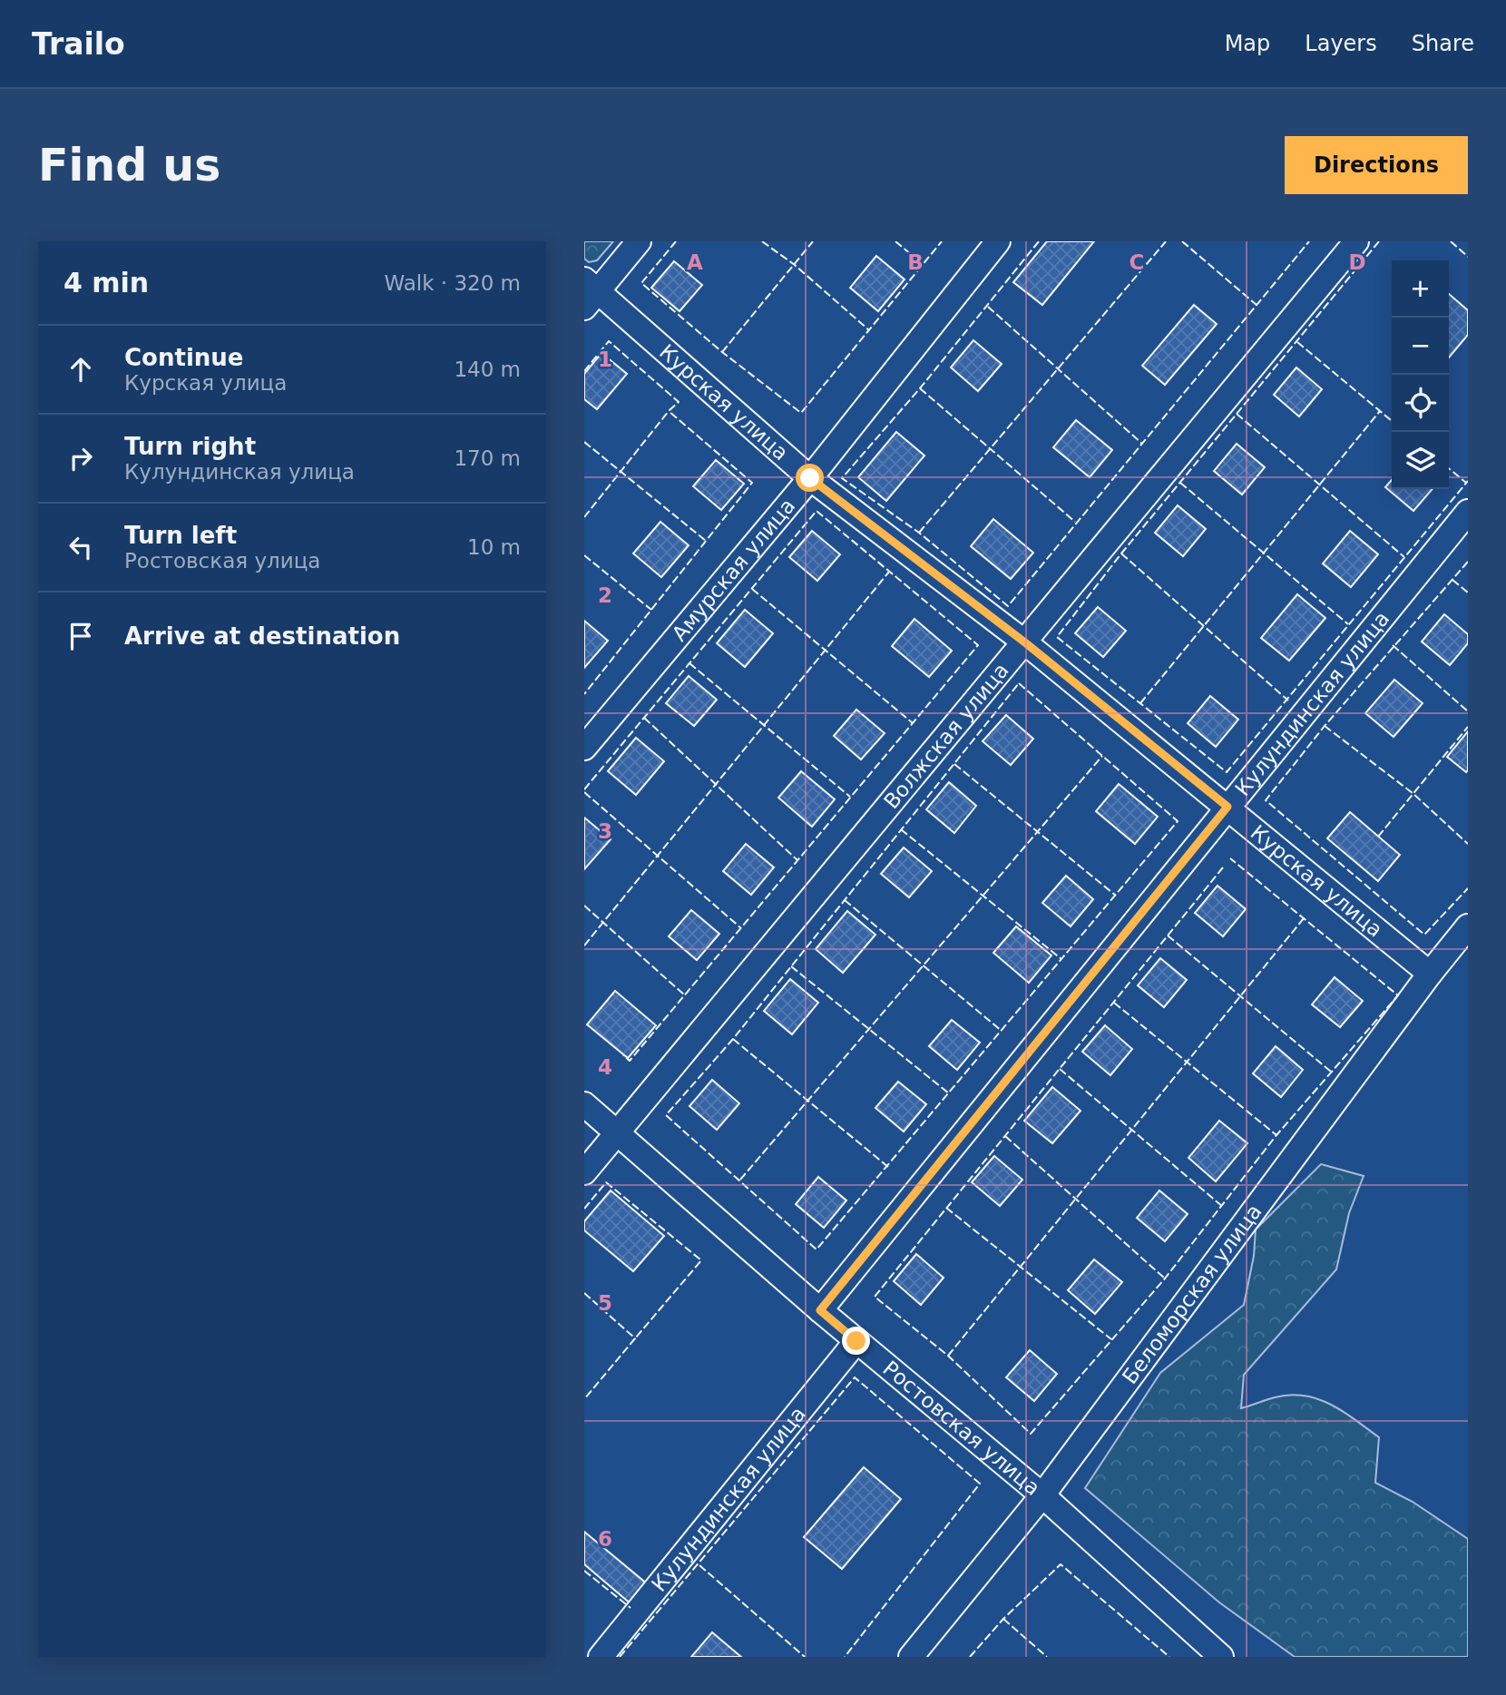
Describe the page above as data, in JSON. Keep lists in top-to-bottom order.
{
  "streets": {
    "street": [
      "Курская улица",
      "Амурская улица",
      "Кулундинская улица",
      "Волжская улица",
      "Беломорская улица",
      "Ростовская улица"
    ]
  },
  "crossings": [
    ["Курская улица", "Амурская улица"],
    ["Курская улица", "Кулундинская улица"],
    ["Курская улица", "Волжская улица"],
    ["Курская улица", "Беломорская улица"],
    ["Кулундинская улица", "Ростовская улица"],
    ["Волжская улица", "Ростовская улица"],
    ["Беломорская улица", "Ростовская улица"]
  ],
  "page": {
    "header": "Trailo",
    "nav": ["Map", "Layers", "Share"],
    "buttons": "Directions",
    "title": "Find us",
    "heading": ["4 min", "Walk · 320 m"],
    "map_buttons": ["+", "−"],
    "list": [
      ["Continue", "Курская улица", "140 m"],
      ["Turn right", "Кулундинская улица", "170 m"],
      ["Turn left", "Ростовская улица", "10 m"],
      "Arrive at destination"
    ]
  },
  "grid": {
    "columns": [
      "A",
      "B",
      "C",
      "D"
    ],
    "rows": [
      "1",
      "2",
      "3",
      "4",
      "5",
      "6"
    ]
  }
}
